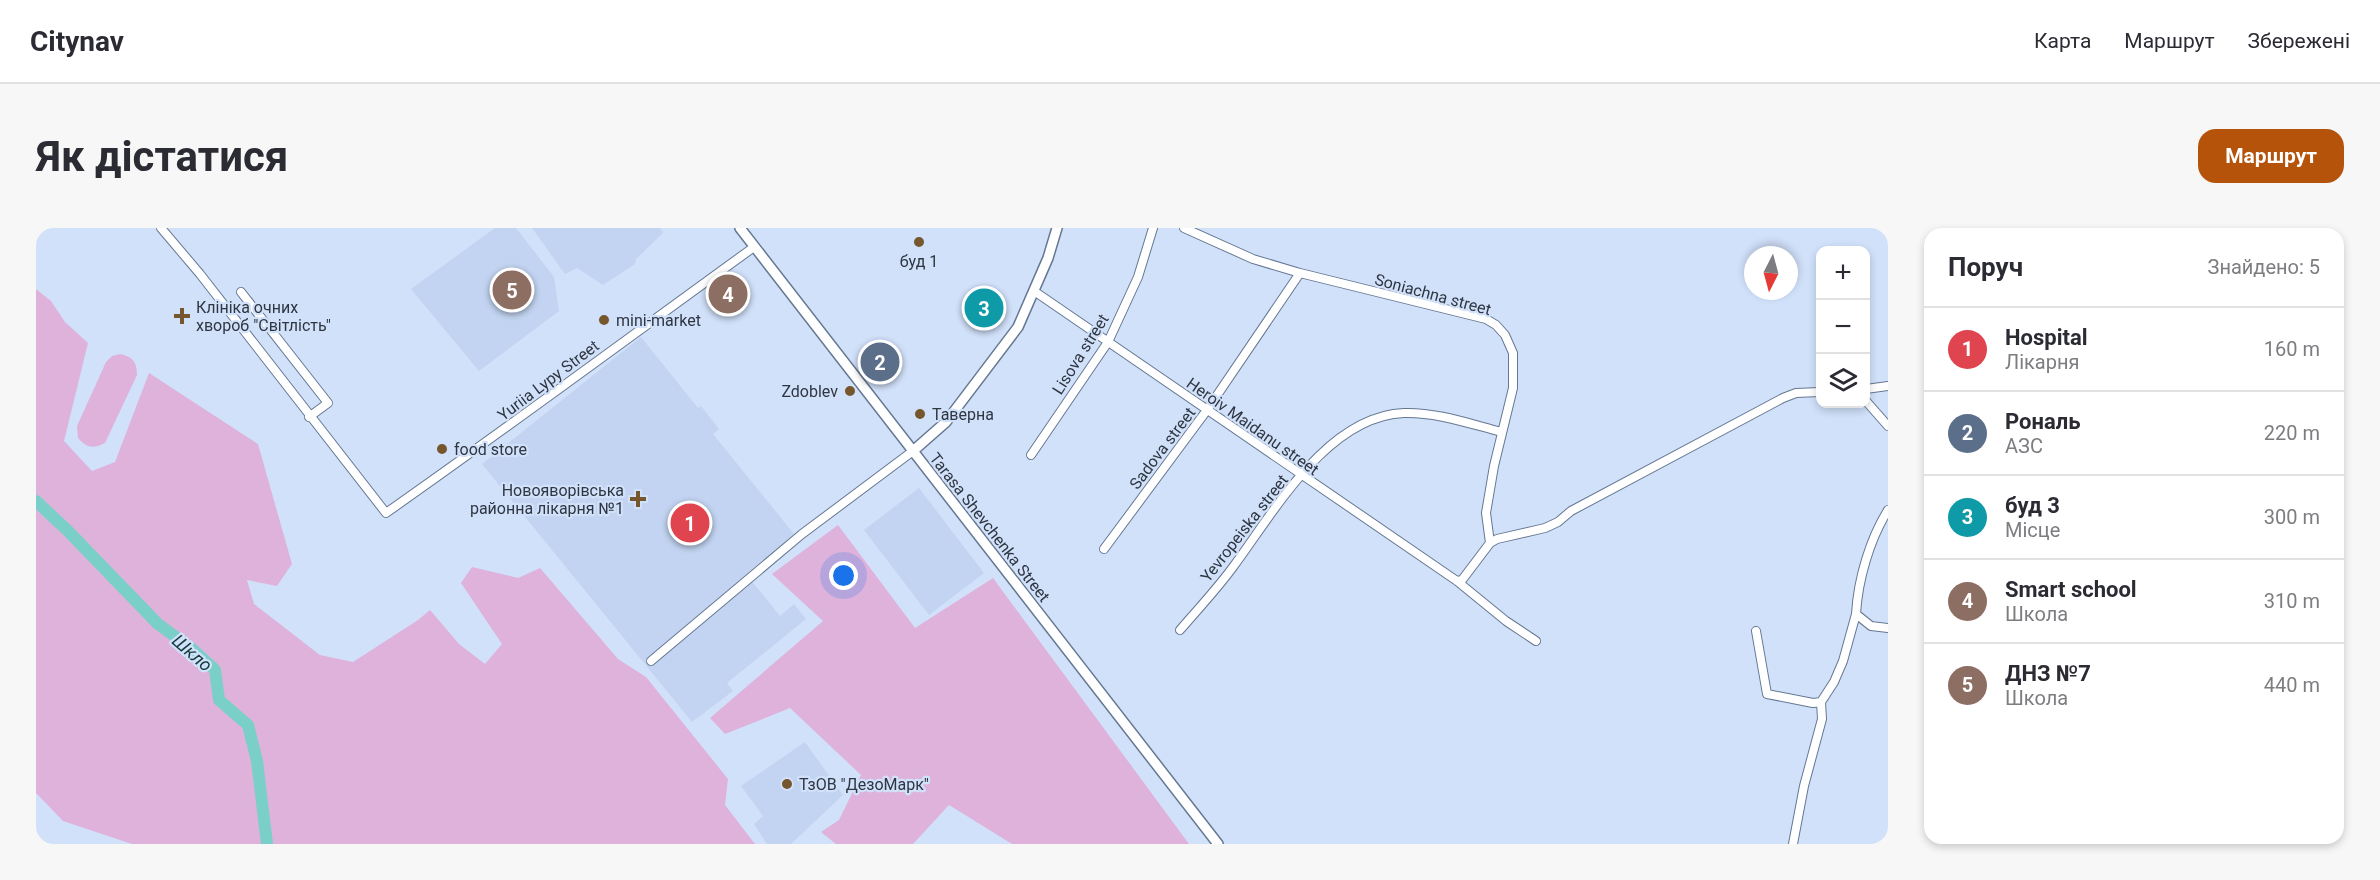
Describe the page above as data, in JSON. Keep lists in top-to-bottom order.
{
  "streets": {
    "street": [
      "Soniachna street",
      "Lisova street",
      "Yuriia Lypy Street",
      "Heroiv Maidanu street",
      "Sadova street",
      "Tarasa Shevchenka Street",
      "Yevropeiska street"
    ]
  },
  "crossings": [
    ["Soniachna street", "Sadova street"],
    ["Soniachna street", "Yevropeiska street"],
    ["Lisova street", "Heroiv Maidanu street"],
    ["Yuriia Lypy Street", "Tarasa Shevchenka Street"],
    ["Heroiv Maidanu street", "Sadova street"],
    ["Heroiv Maidanu street", "Yevropeiska street"]
  ],
  "water": ["Шкло"],
  "places": {
    "other": [
      "буд 1",
      "mini-market",
      "Zdoblev",
      "Таверна",
      "food store",
      "ТзОВ \"ДезоМарк\""
    ],
    "health": ["Клініка очних хвороб \"Світлість\"", "Новояворівська районна лікарня №1"]
  },
  "north": "bottom",
  "page": {
    "header": "Citynav",
    "nav": ["Карта", "Маршрут", "Збережені"],
    "buttons": "Маршрут",
    "title": "Як дістатися",
    "heading": ["Поруч", "Знайдено: 5"],
    "map_buttons": ["+", "−"],
    "pins": [
      "5",
      "4",
      "3",
      "2",
      "1"
    ],
    "list": [
      {
        "mark": "1",
        "name": "Hospital",
        "note": "Лікарня",
        "value": "160 m"
      },
      {
        "mark": "2",
        "name": "Рональ",
        "note": "АЗС",
        "value": "220 m"
      },
      {
        "mark": "3",
        "name": "буд 3",
        "note": "Місце",
        "value": "300 m"
      },
      {
        "mark": "4",
        "name": "Smart school",
        "note": "Школа",
        "value": "310 m"
      },
      {
        "mark": "5",
        "name": "ДНЗ №7",
        "note": "Школа",
        "value": "440 m"
      }
    ]
  }
}
